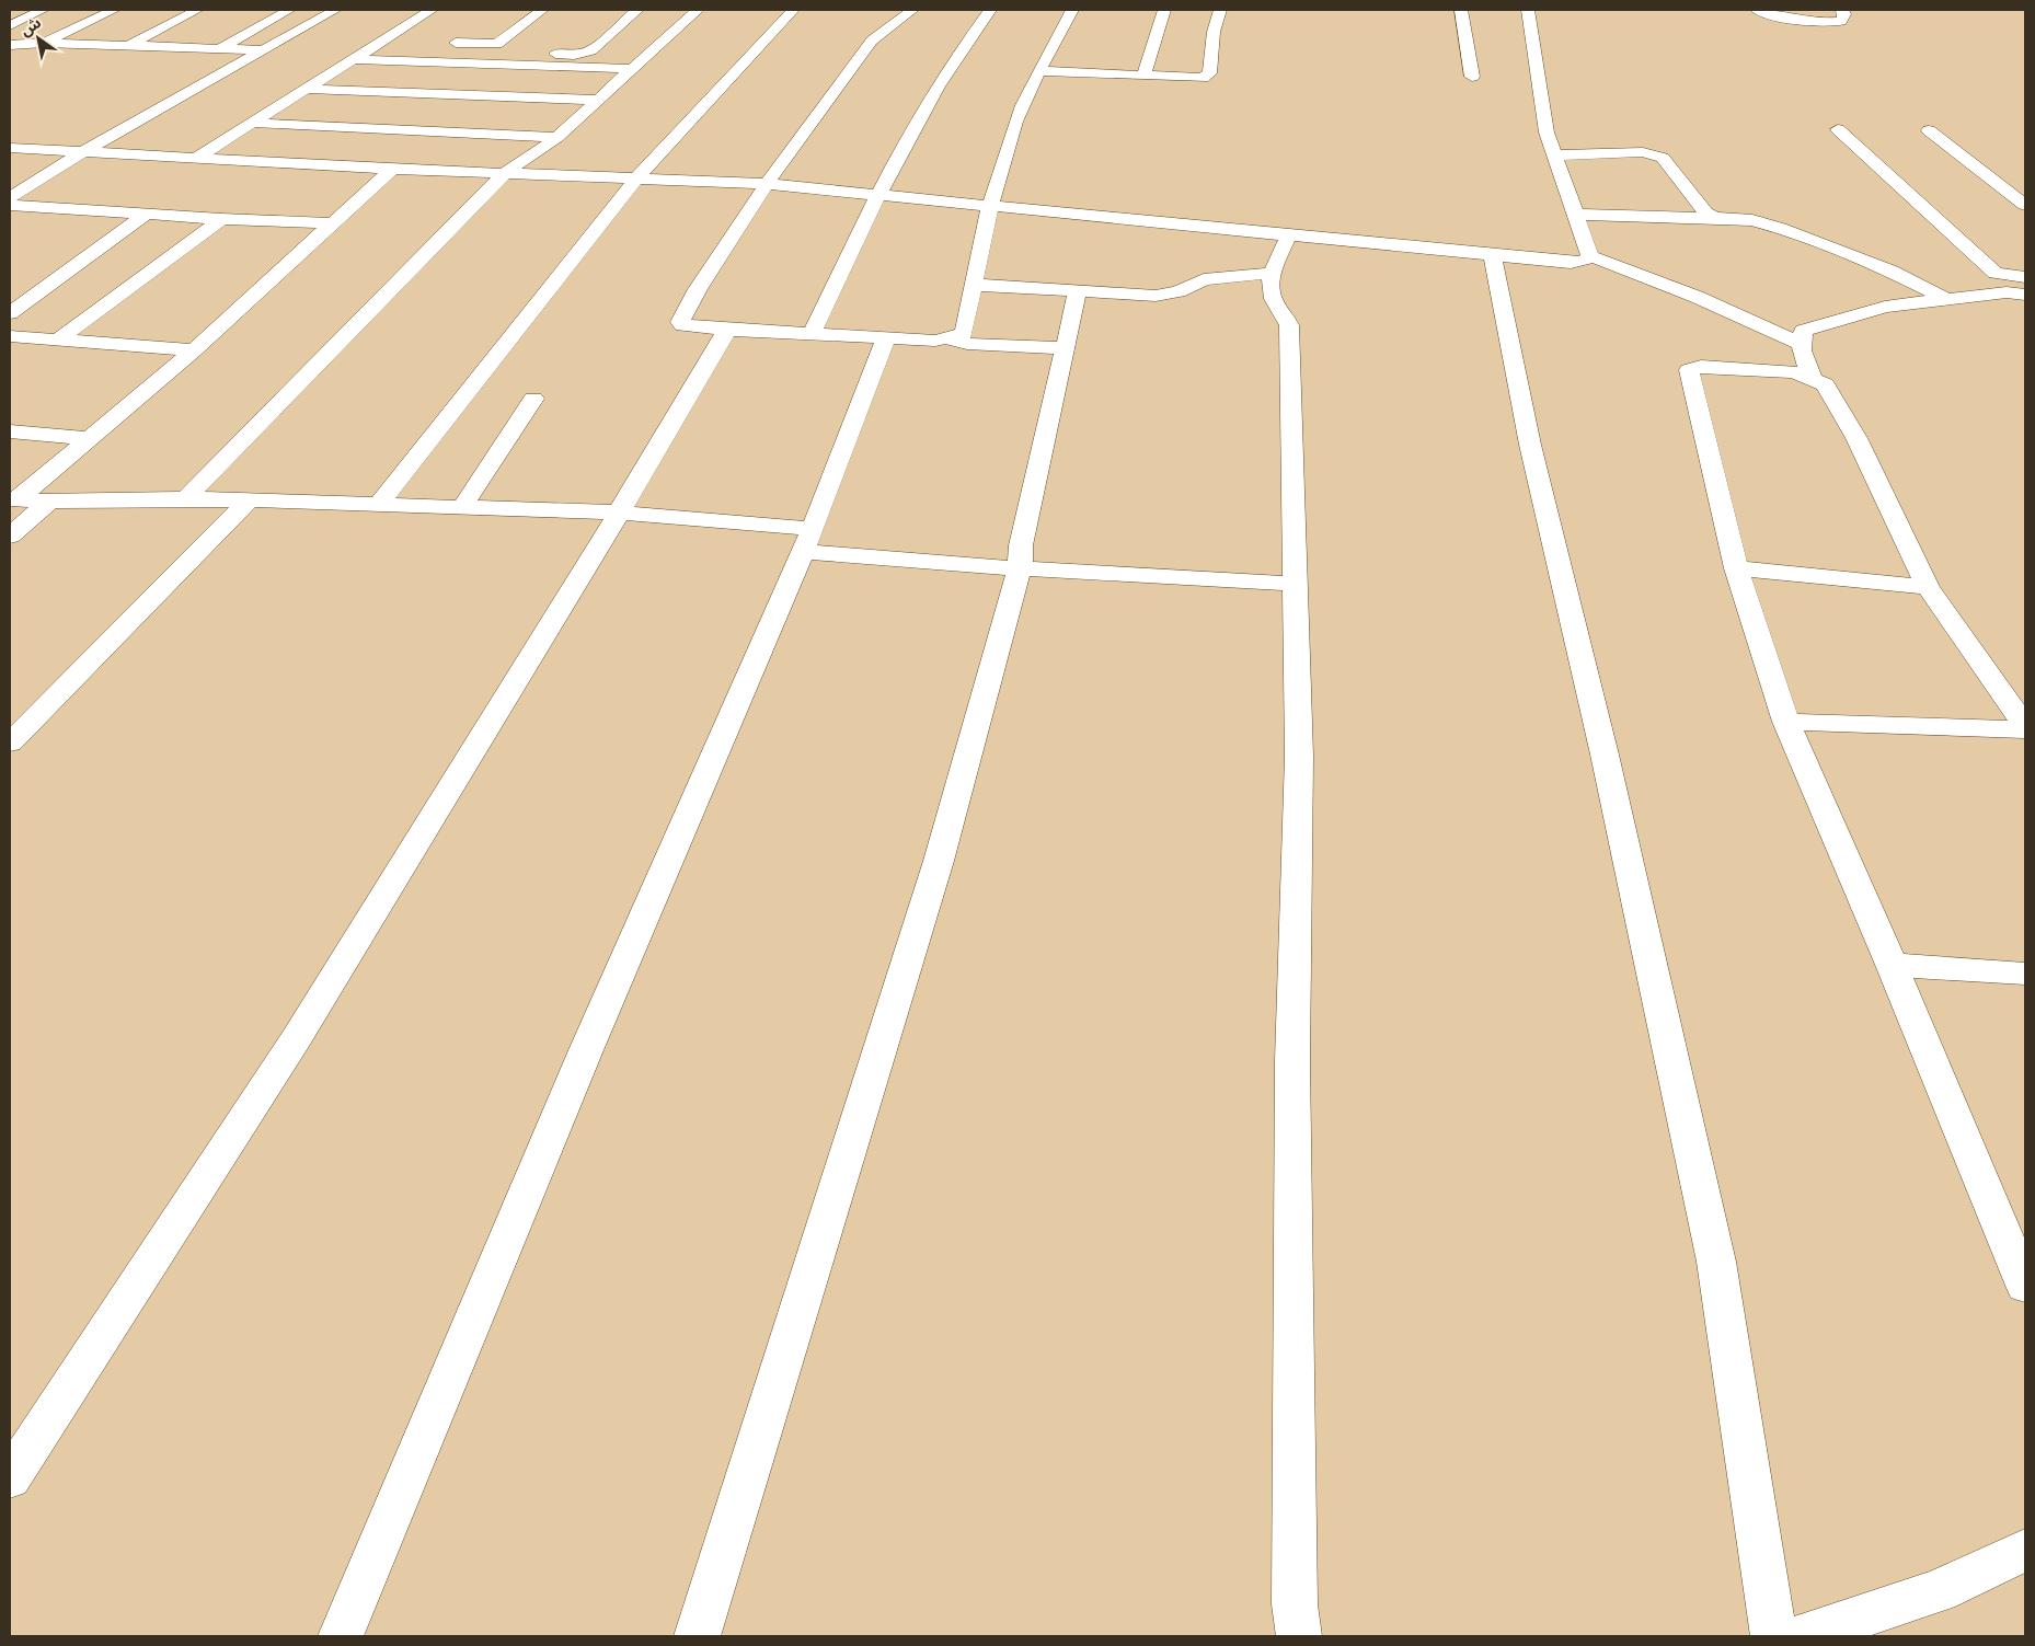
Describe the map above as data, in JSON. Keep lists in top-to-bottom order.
{
  "north": "top left"
}
